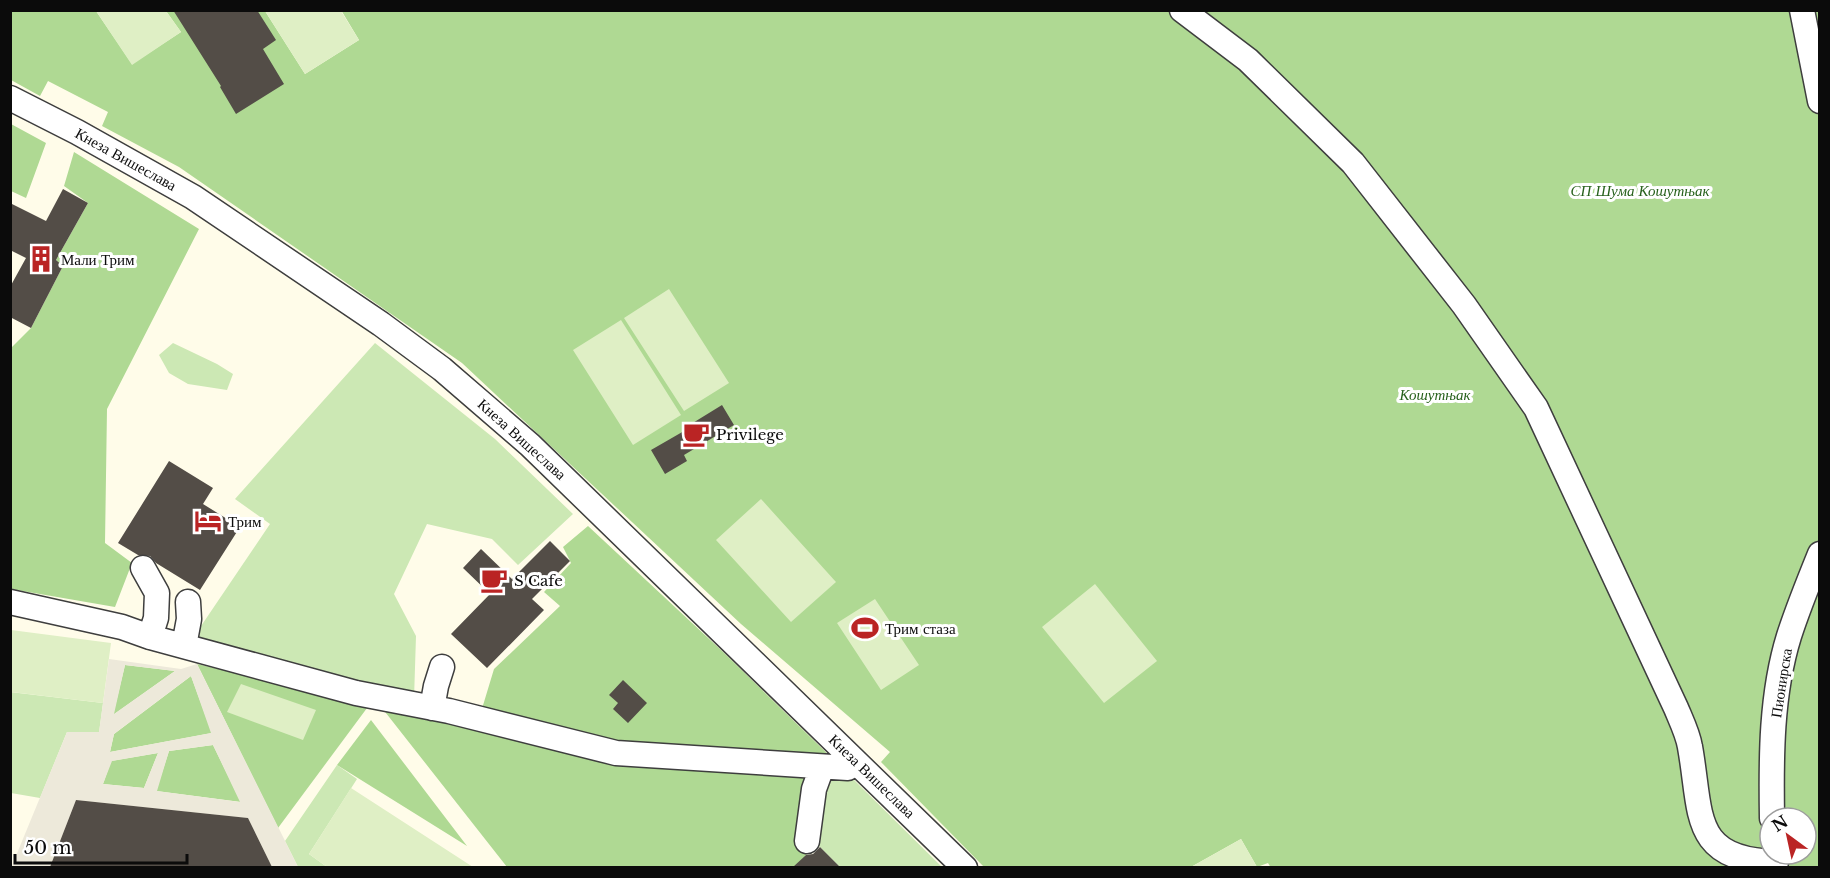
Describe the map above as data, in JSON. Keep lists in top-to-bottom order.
{
  "streets": {
    "street": ["Кнеза Вишеслава", "Пионирска"]
  },
  "parks": ["СП Шума Кошутњак", "Кошутњак"],
  "places": {
    "building": ["Мали Трим"],
    "cafe": ["Privilege", "S Cafe"],
    "hotel": ["Трим"],
    "sports": ["Трим стаза"]
  },
  "scale_bar": "50 m",
  "north": "top left"
}
